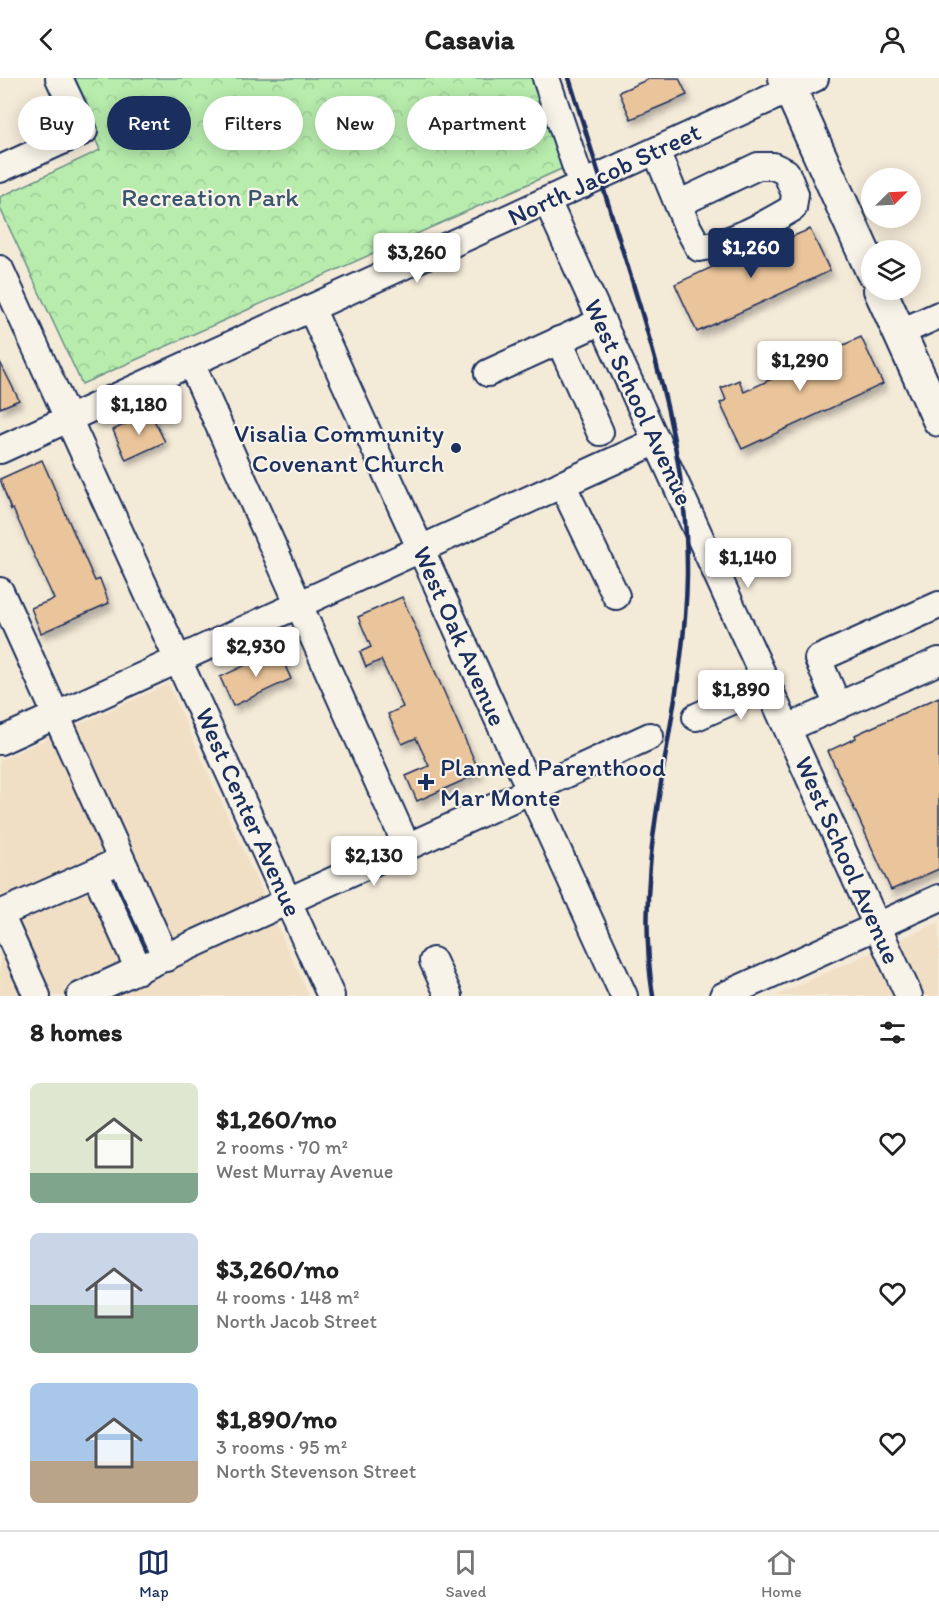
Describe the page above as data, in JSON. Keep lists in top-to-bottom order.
{
  "streets": {
    "street": [
      "North Jacob Street",
      "West School Avenue",
      "West Oak Avenue",
      "West Center Avenue"
    ]
  },
  "crossings": [
    ["North Jacob Street", "West School Avenue"],
    ["North Jacob Street", "West Oak Avenue"],
    ["North Jacob Street", "West Center Avenue"]
  ],
  "parks": ["Recreation Park"],
  "places": {
    "other": ["Visalia Community Covenant Church"],
    "health": ["Planned Parenthood Mar Monte"]
  },
  "north": "top right",
  "page": {
    "header": "Casavia",
    "chip": [
      "Buy",
      "Rent",
      "Filters",
      "New",
      "Apartment"
    ],
    "price": [
      "$1,260",
      "$3,260",
      "$1,290",
      "$1,180",
      "$1,140",
      "$2,930",
      "$1,890",
      "$2,130"
    ],
    "heading": "8 homes",
    "list": [
      {
        "name": "$1,260/mo",
        "note": "2 rooms · 70 m² · West Murray Avenue"
      },
      {
        "name": "$3,260/mo",
        "note": "4 rooms · 148 m² · North Jacob Street"
      },
      {
        "name": "$1,890/mo",
        "note": "3 rooms · 95 m² · North Stevenson Street"
      }
    ],
    "tabs": ["Map", "Saved", "Home"]
  }
}
